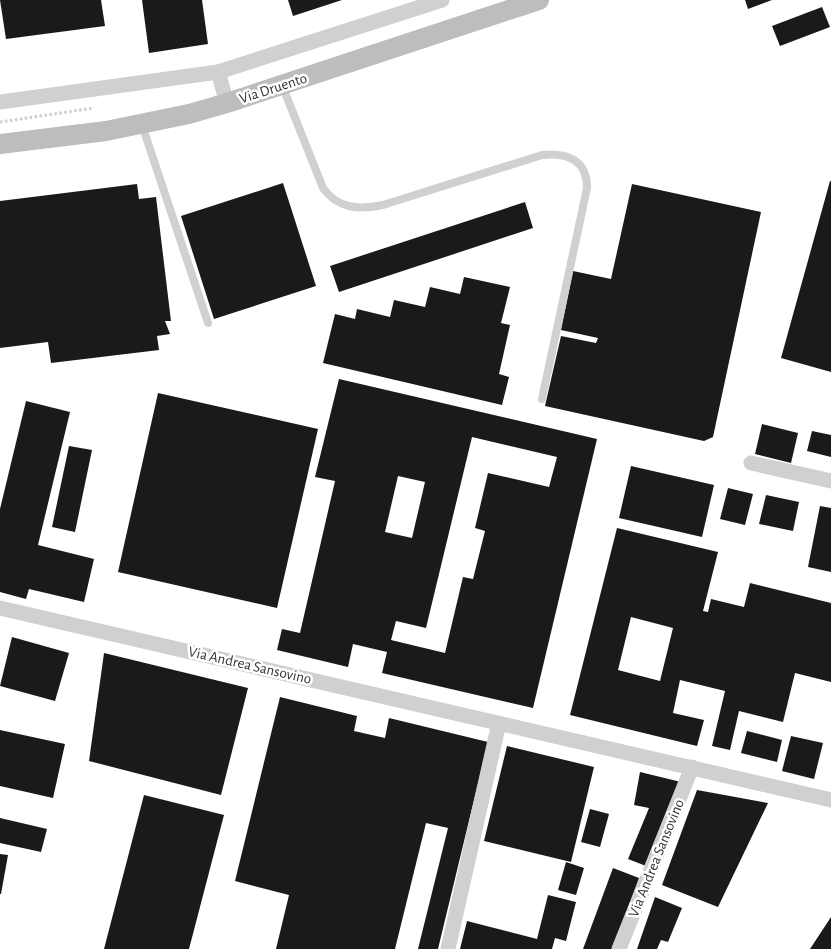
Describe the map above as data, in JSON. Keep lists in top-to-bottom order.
{
  "streets": {
    "street": ["Via Druento", "Via Andrea Sansovino"]
  }
}
